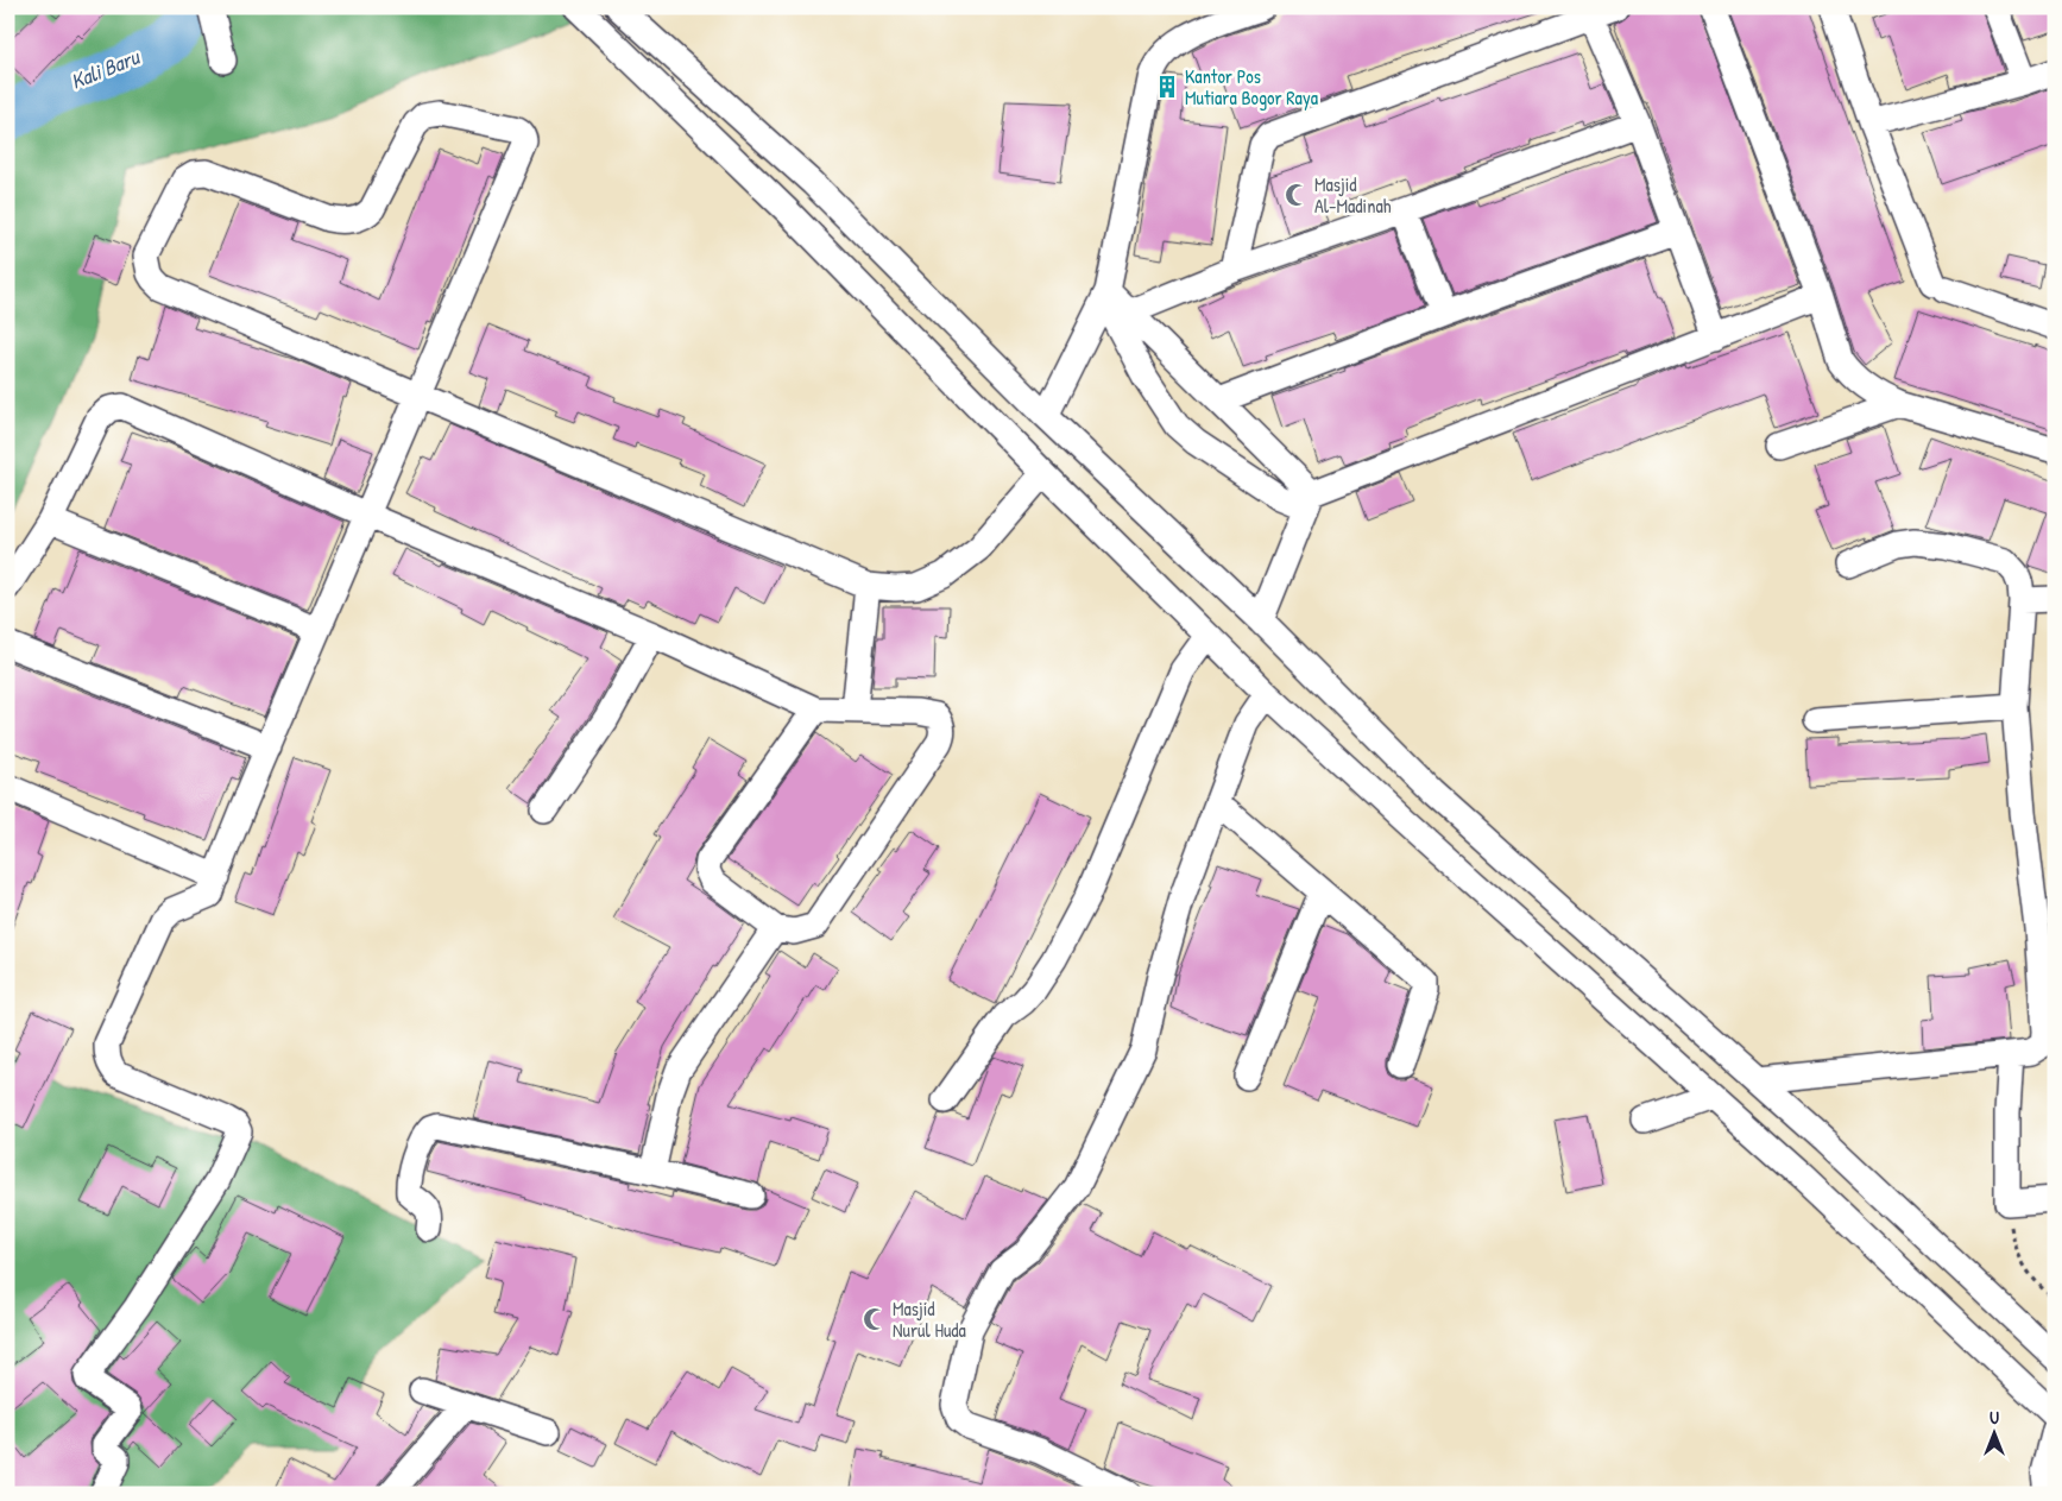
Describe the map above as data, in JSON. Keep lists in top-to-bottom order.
{
  "water": ["Kali Baru"],
  "places": {
    "building": ["Kantor Pos Mutiara Bogor Raya"],
    "mosque": ["Masjid Al-Madinah", "Masjid Nurul Huda"]
  },
  "north": "top"
}
